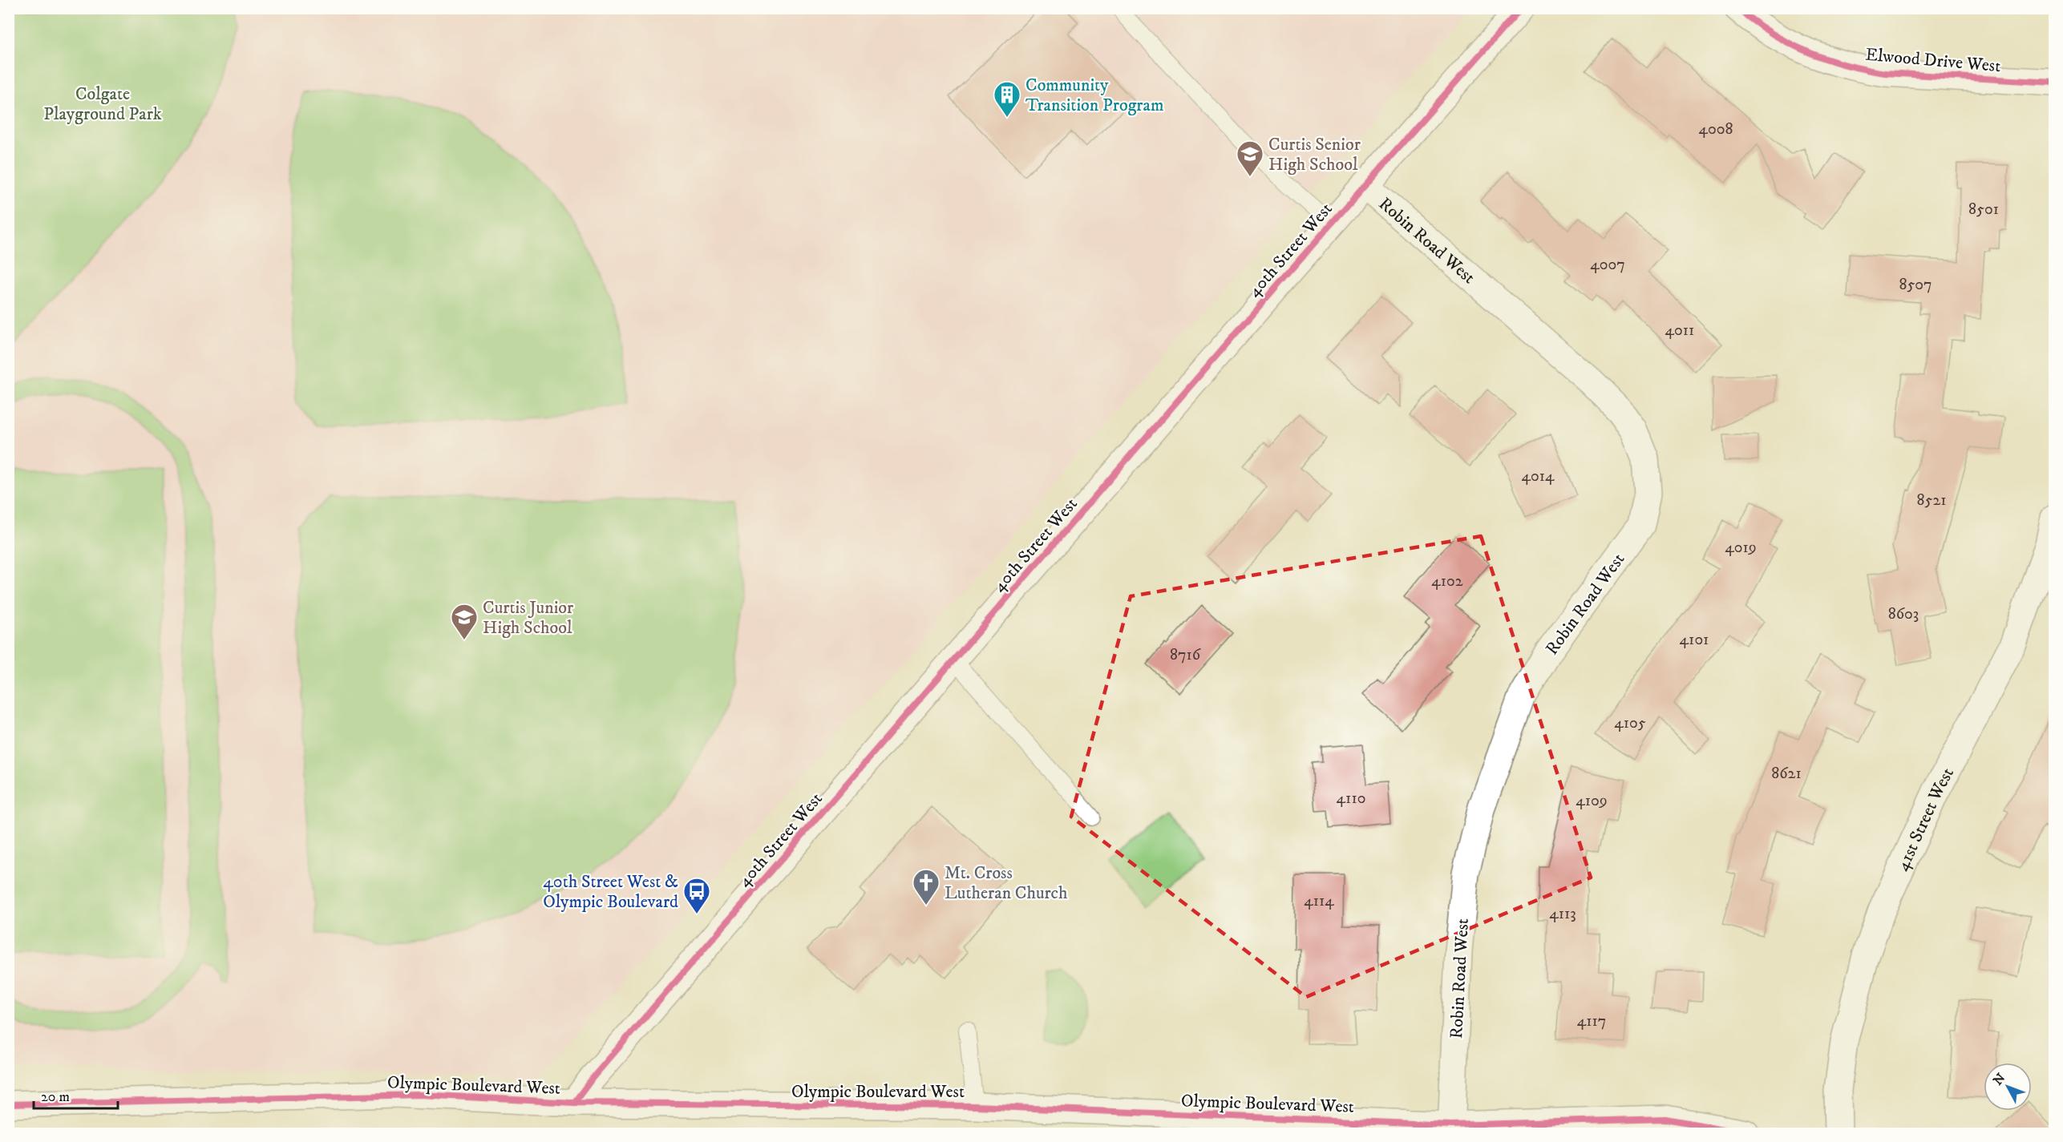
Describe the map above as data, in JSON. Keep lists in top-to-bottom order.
{
  "streets": {
    "street": [
      "Elwood Drive West",
      "Robin Road West",
      "40th Street West",
      "41st Street West",
      "Olympic Boulevard West"
    ]
  },
  "crossings": [
    ["Robin Road West", "40th Street West"],
    ["Robin Road West", "Olympic Boulevard West"],
    ["40th Street West", "Olympic Boulevard West"]
  ],
  "parks": ["Colgate Playground Park"],
  "places": {
    "building": ["Community Transition Program"],
    "school or university": ["Curtis Senior High School", "Curtis Junior High School"],
    "church": ["Mt. Cross Lutheran Church"],
    "bus stop": ["40th Street West & Olympic Boulevard"]
  },
  "house_numbers": [
    "4008",
    "8501",
    "4007",
    "8507",
    "4011",
    "4014",
    "8521",
    "4019",
    "4102",
    "8603",
    "4101",
    "8716",
    "4105",
    "8621",
    "4110",
    "4109",
    "4114",
    "4113",
    "4117"
  ],
  "scale_bar": "20 m",
  "north": "top left"
}
